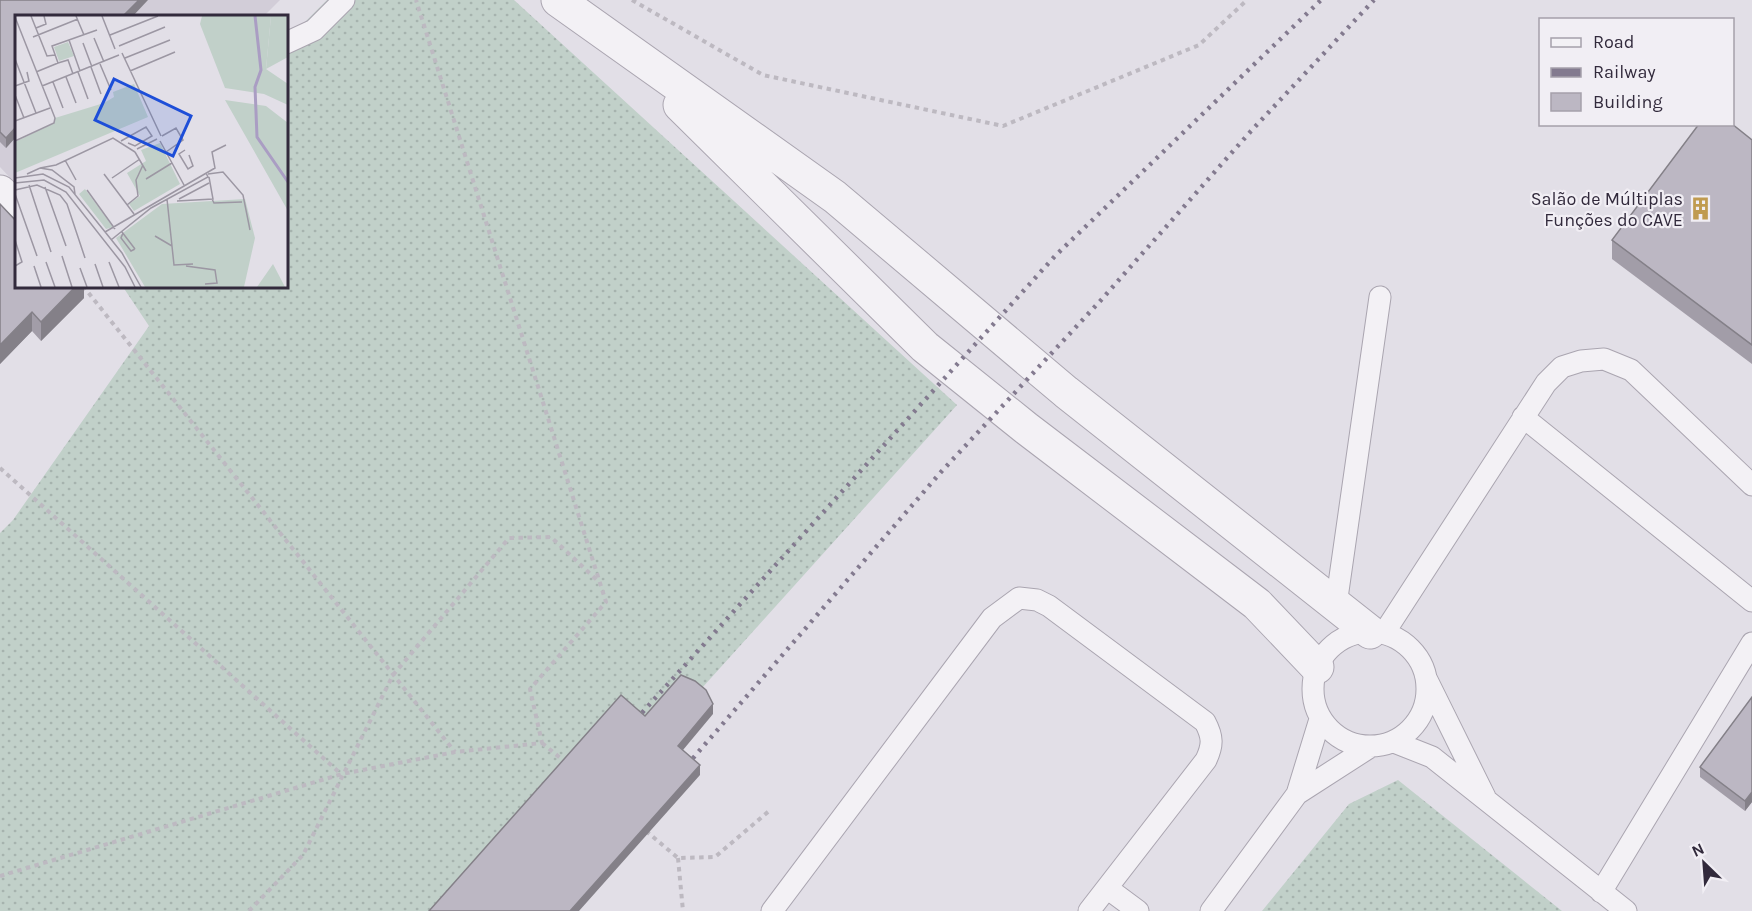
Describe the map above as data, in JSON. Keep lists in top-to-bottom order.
{
  "places": {
    "building": ["Salão de Múltiplas Funções do CAVE"]
  },
  "legend": ["Road", "Railway", "Building"],
  "north": "top left"
}
